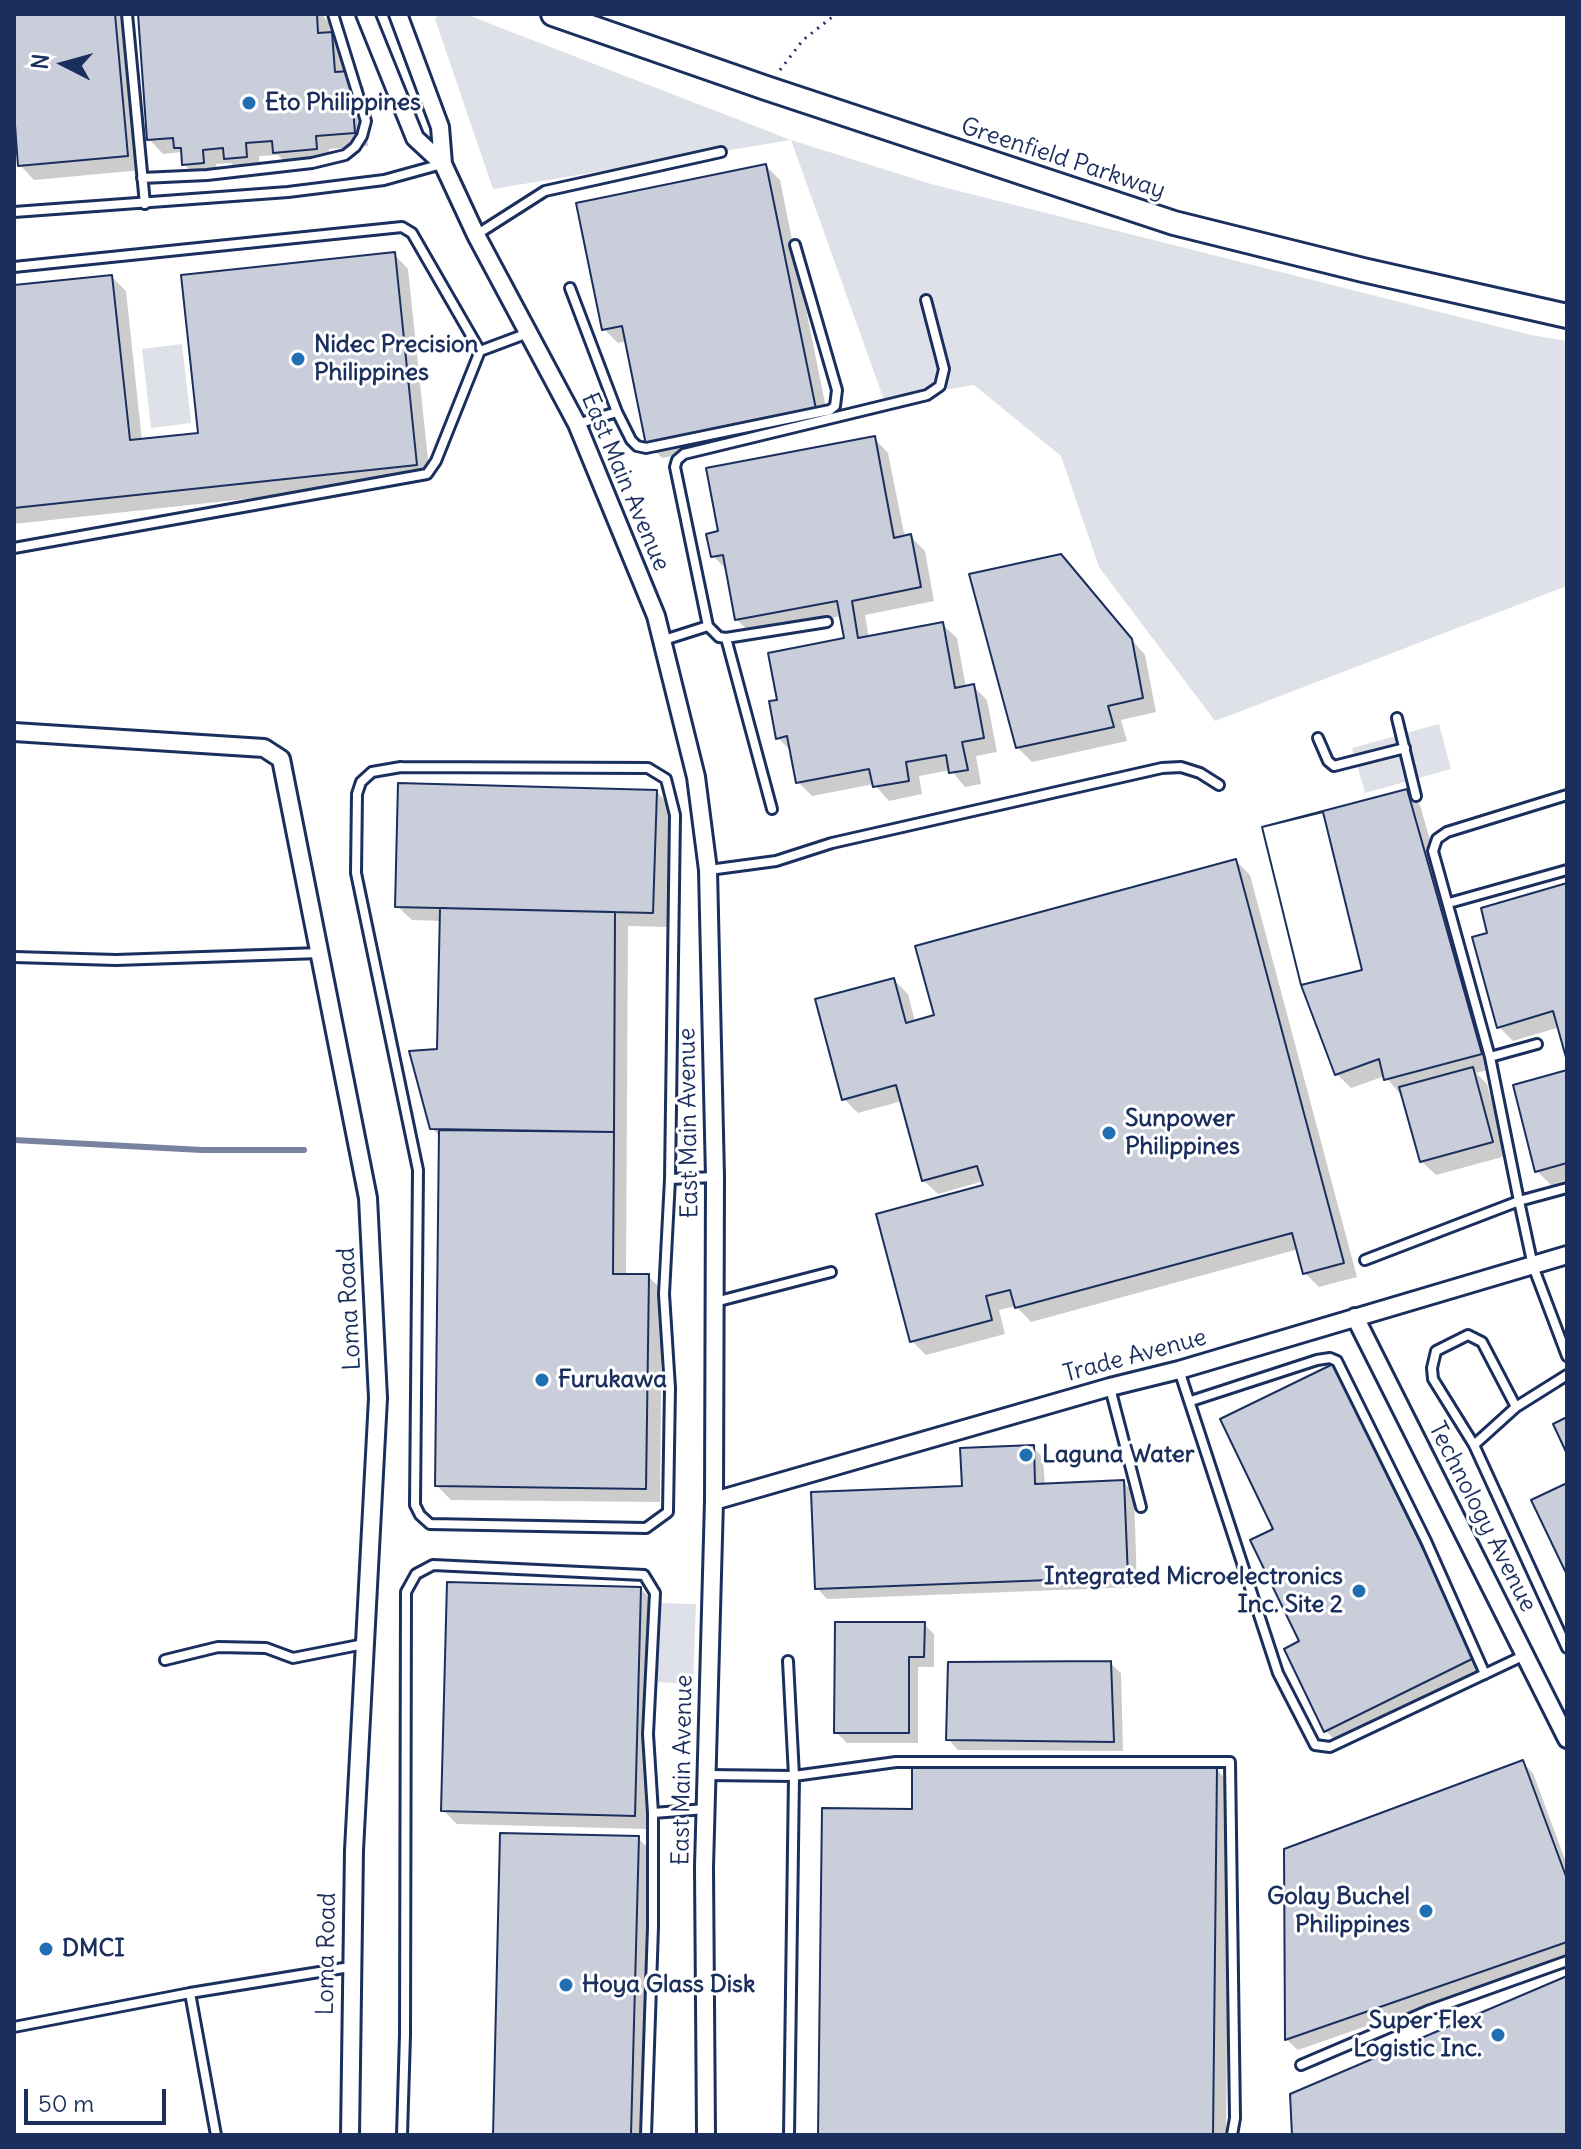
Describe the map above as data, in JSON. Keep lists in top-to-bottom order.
{
  "streets": {
    "main road": ["Greenfield Parkway"],
    "street": [
      "East Main Avenue",
      "Loma Road",
      "Trade Avenue",
      "Technology Avenue"
    ]
  },
  "crossings": [
    ["East Main Avenue", "Trade Avenue"],
    ["Trade Avenue", "Technology Avenue"]
  ],
  "places": [
    "Eto Philippines",
    "Nidec Precision Philippines",
    "Sunpower Philippines",
    "Furukawa",
    "Laguna Water",
    "Integrated Microelectronics Inc. Site 2",
    "Golay Buchel Philippines",
    "DMCI",
    "Hoya Glass Disk",
    "Super Flex Logistic Inc."
  ],
  "scale_bar": "50 m",
  "north": "left"
}
